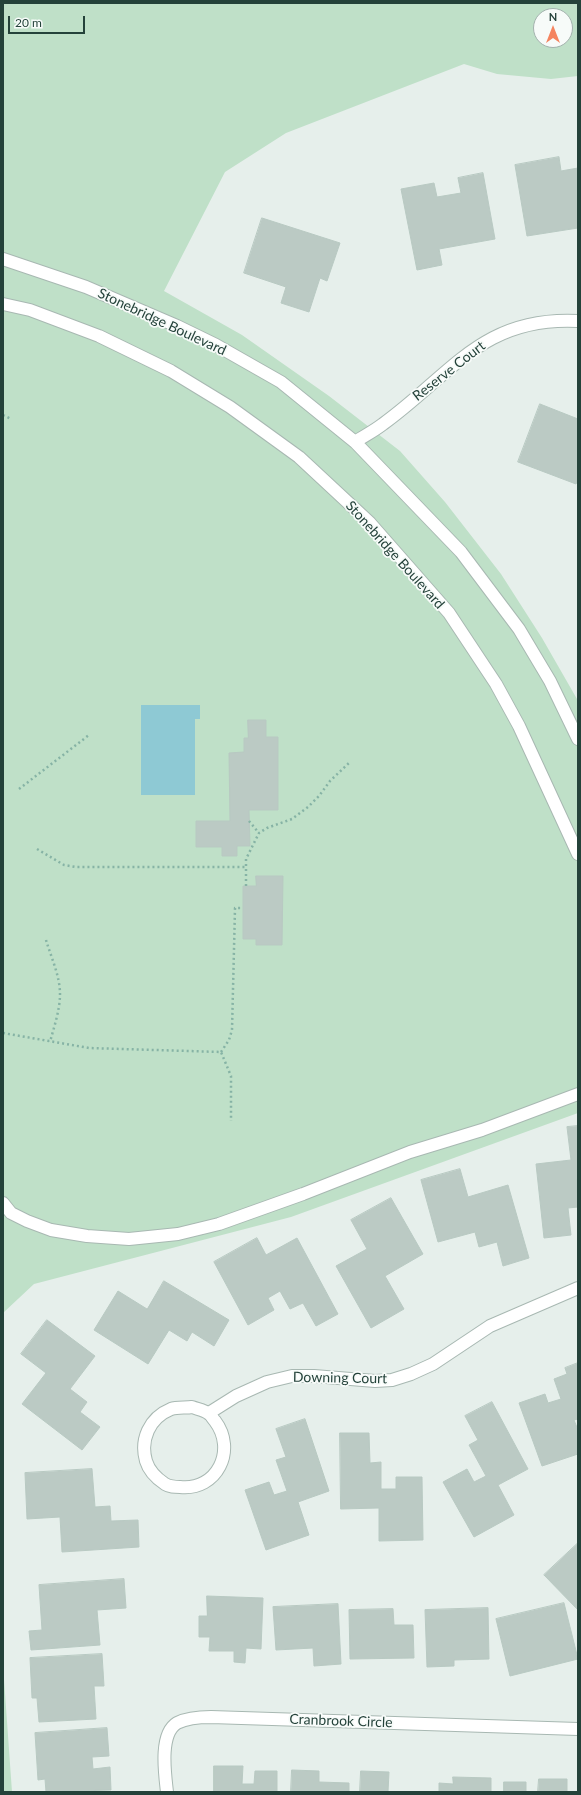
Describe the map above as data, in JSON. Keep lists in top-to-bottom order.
{
  "streets": {
    "street": [
      "Stonebridge Boulevard",
      "Reserve Court",
      "Downing Court",
      "Cranbrook Circle"
    ]
  },
  "crossings": [
    ["Stonebridge Boulevard", "Reserve Court"]
  ],
  "scale_bar": "20 m",
  "north": "top"
}
